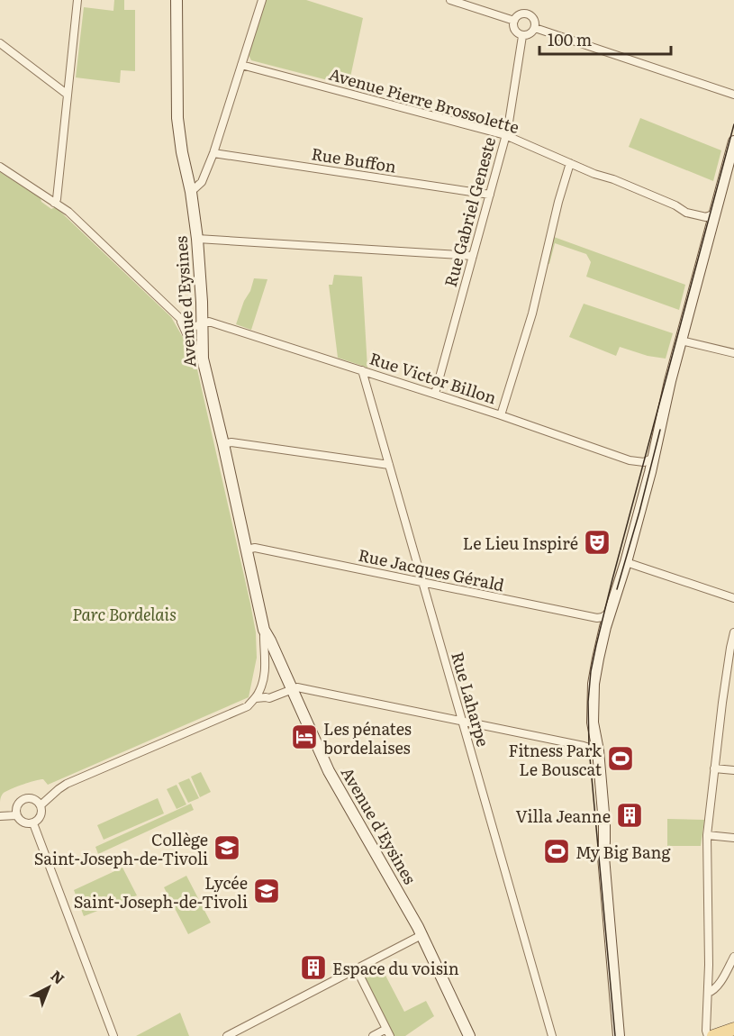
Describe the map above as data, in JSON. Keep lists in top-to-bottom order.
{
  "streets": {
    "street": [
      "Avenue Pierre Brossolette",
      "Rue Buffon",
      "Rue Gabriel Geneste",
      "Avenue d'Eysines",
      "Rue Victor Billon",
      "Rue Jacques Gérald",
      "Rue Laharpe"
    ]
  },
  "crossings": [
    ["Avenue Pierre Brossolette", "Rue Gabriel Geneste"],
    ["Rue Buffon", "Rue Gabriel Geneste"],
    ["Rue Gabriel Geneste", "Rue Victor Billon"],
    ["Avenue d'Eysines", "Rue Victor Billon"],
    ["Avenue d'Eysines", "Rue Jacques Gérald"],
    ["Rue Victor Billon", "Rue Laharpe"],
    ["Rue Jacques Gérald", "Rue Laharpe"]
  ],
  "parks": ["Parc Bordelais"],
  "places": {
    "theatre": ["Le Lieu Inspiré"],
    "hotel": ["Les pénates bordelaises"],
    "sports": ["Fitness Park Le Bouscat", "My Big Bang"],
    "building": ["Villa Jeanne", "Espace du voisin"],
    "school or university": ["Collège Saint-Joseph-de-Tivoli", "Lycée Saint-Joseph-de-Tivoli"]
  },
  "scale_bar": "100 m",
  "north": "top right"
}
